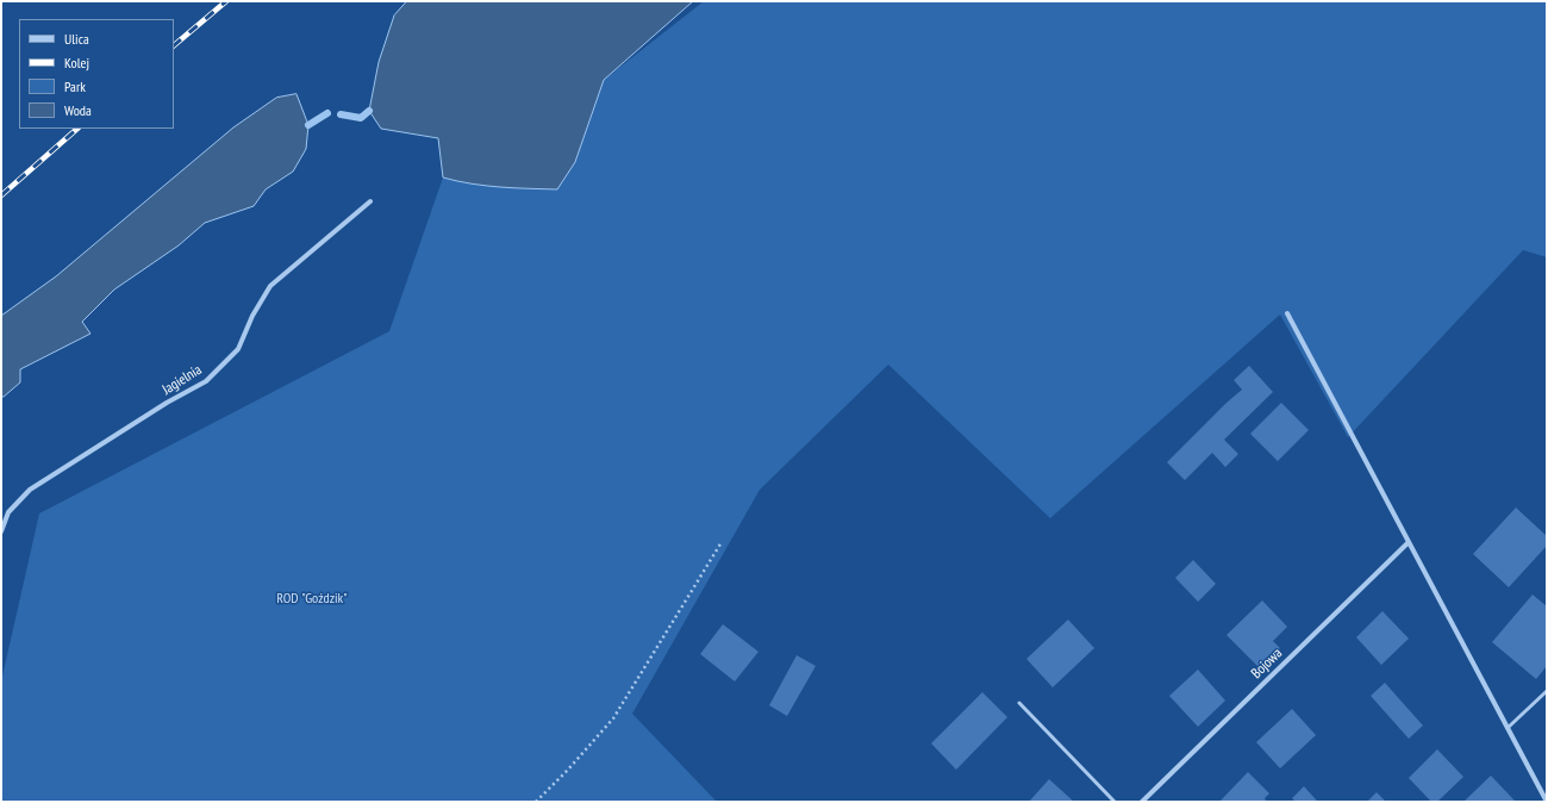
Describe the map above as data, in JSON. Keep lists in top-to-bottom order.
{
  "streets": {
    "street": ["Jagielnia", "Bojowa"]
  },
  "parks": ["ROD \"Goździk\""],
  "legend": [
    "Ulica",
    "Kolej",
    "Park",
    "Woda"
  ]
}
